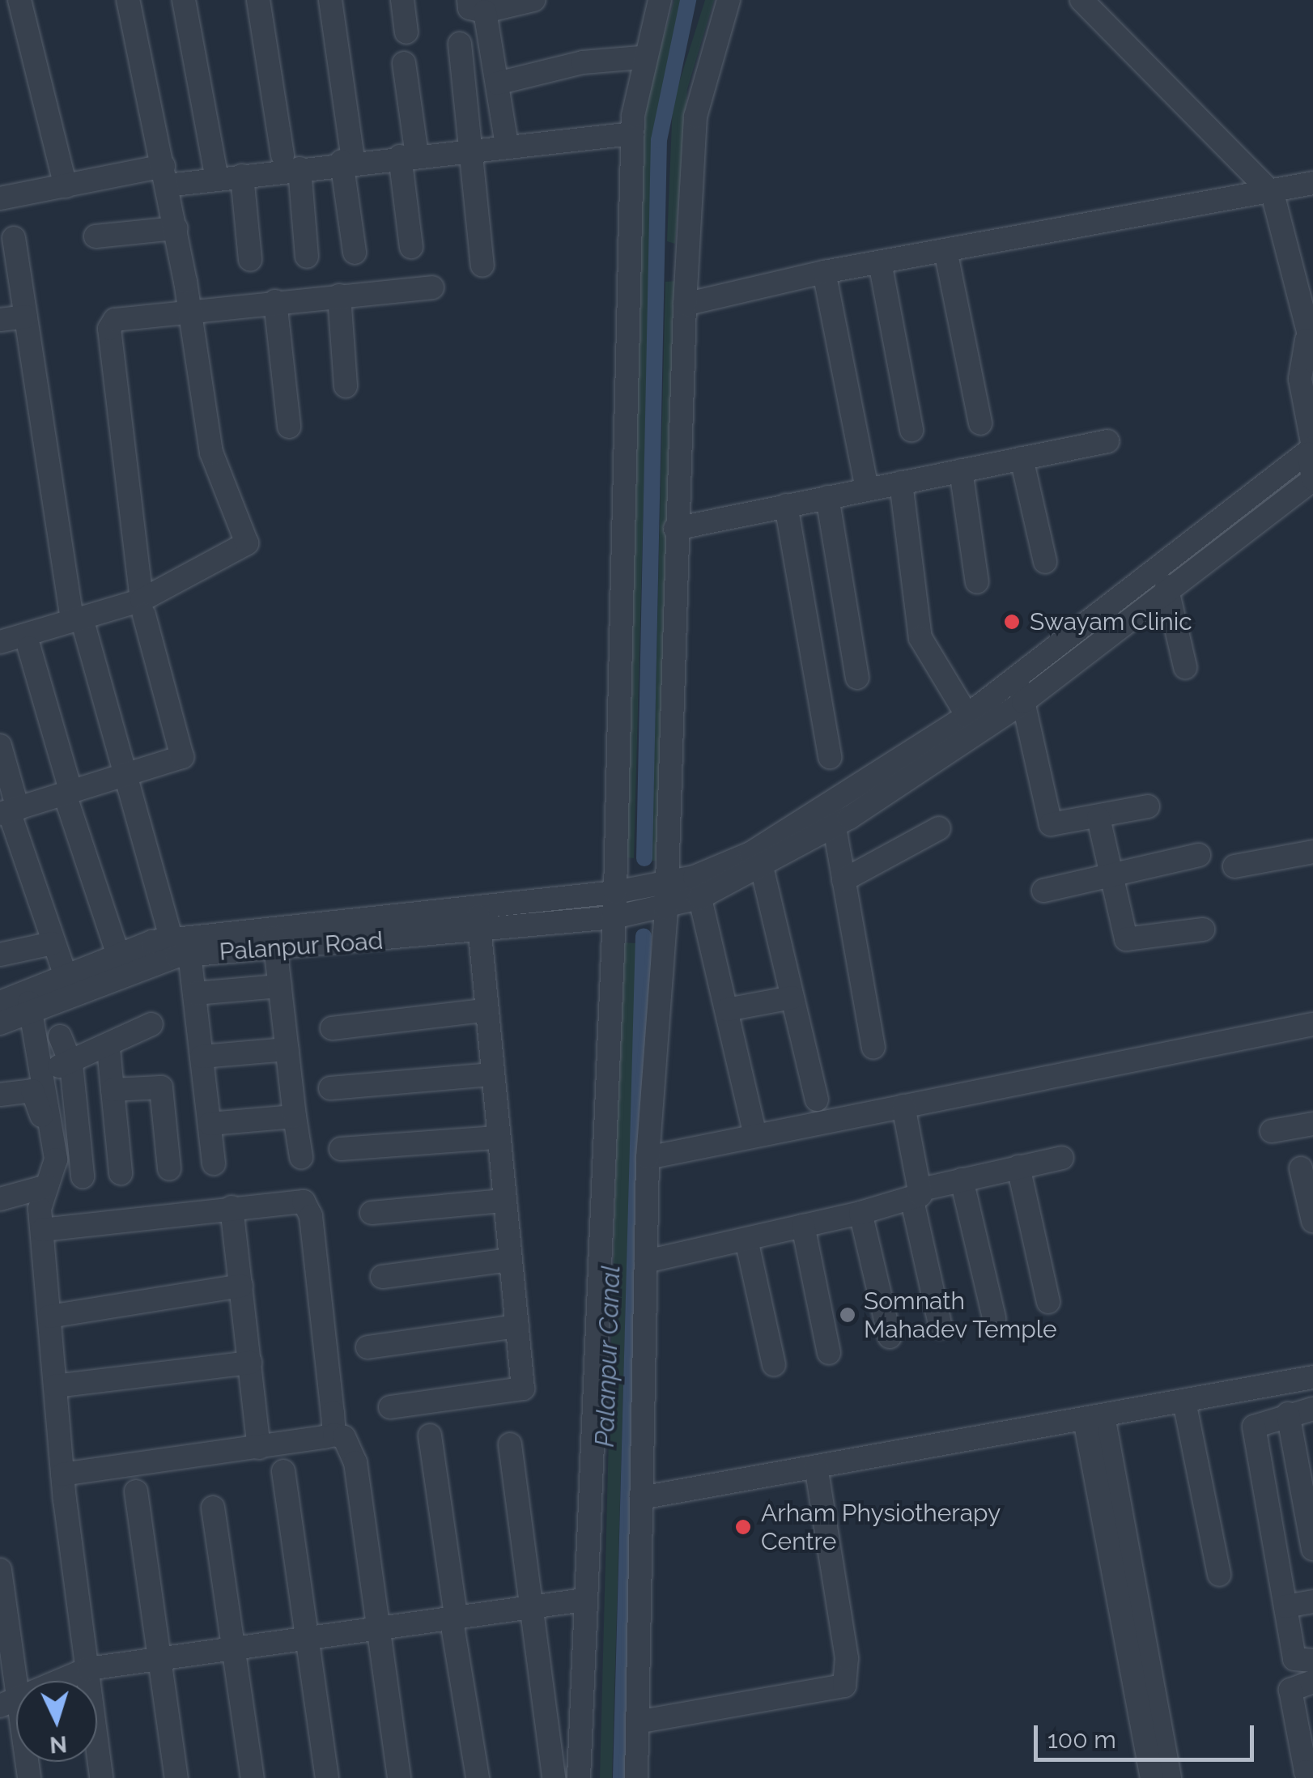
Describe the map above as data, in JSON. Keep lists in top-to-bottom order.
{
  "streets": {
    "street": ["Palanpur Road"]
  },
  "water": ["Palanpur Canal"],
  "places": ["Swayam Clinic", "Somnath Mahadev Temple", "Arham Physiotherapy Centre"],
  "scale_bar": "100 m",
  "north": "bottom"
}
